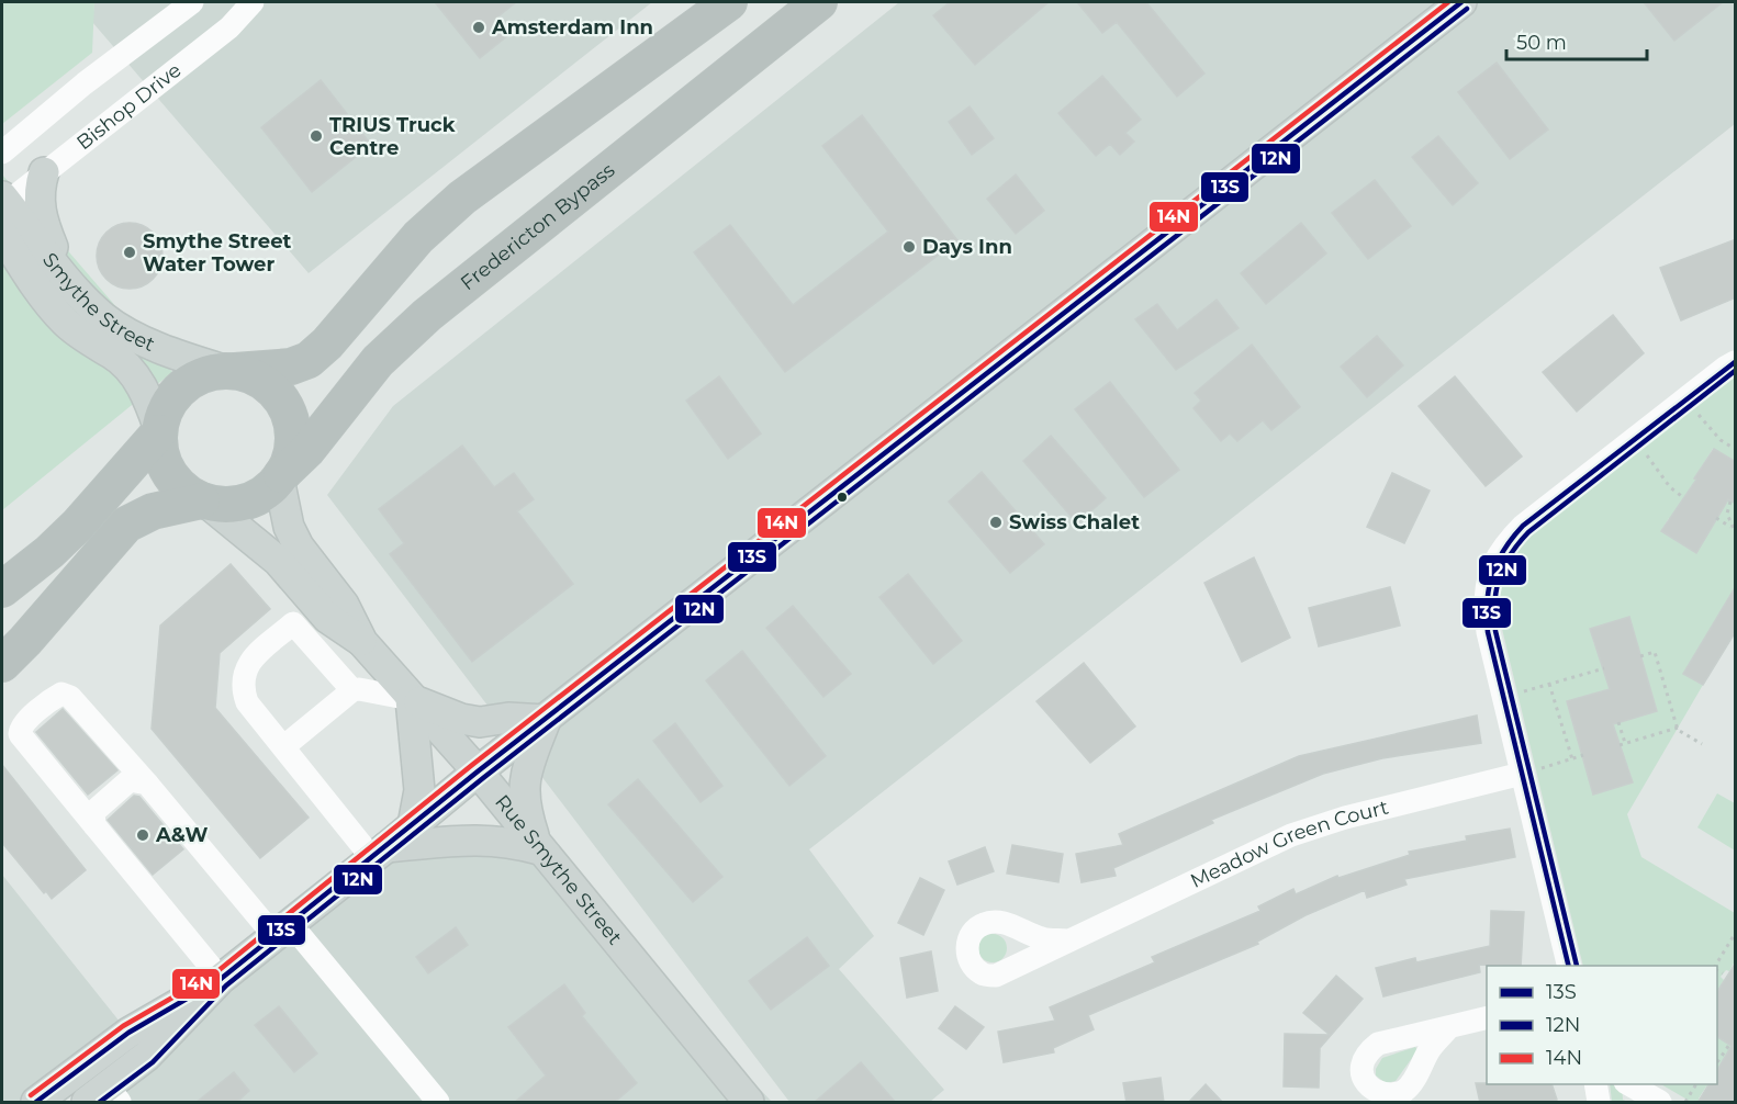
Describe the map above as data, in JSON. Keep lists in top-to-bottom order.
{
  "streets": {
    "highway": ["Fredericton Bypass"],
    "main road": ["Smythe Street", "Rue Smythe Street"],
    "street": ["Bishop Drive", "Meadow Green Court"]
  },
  "crossings": [
    ["Bishop Drive", "Smythe Street"],
    ["Fredericton Bypass", "Smythe Street"],
    ["Fredericton Bypass", "Rue Smythe Street"],
    ["Smythe Street", "Rue Smythe Street"]
  ],
  "places": [
    "Amsterdam Inn",
    "TRIUS Truck Centre",
    "Days Inn",
    "Smythe Street Water Tower",
    "Swiss Chalet",
    "A&W"
  ],
  "lines": ["transit line 13S", "transit line 14N", "transit line 12N"],
  "legend": ["13S", "12N", "14N"],
  "scale_bar": "50 m"
}
